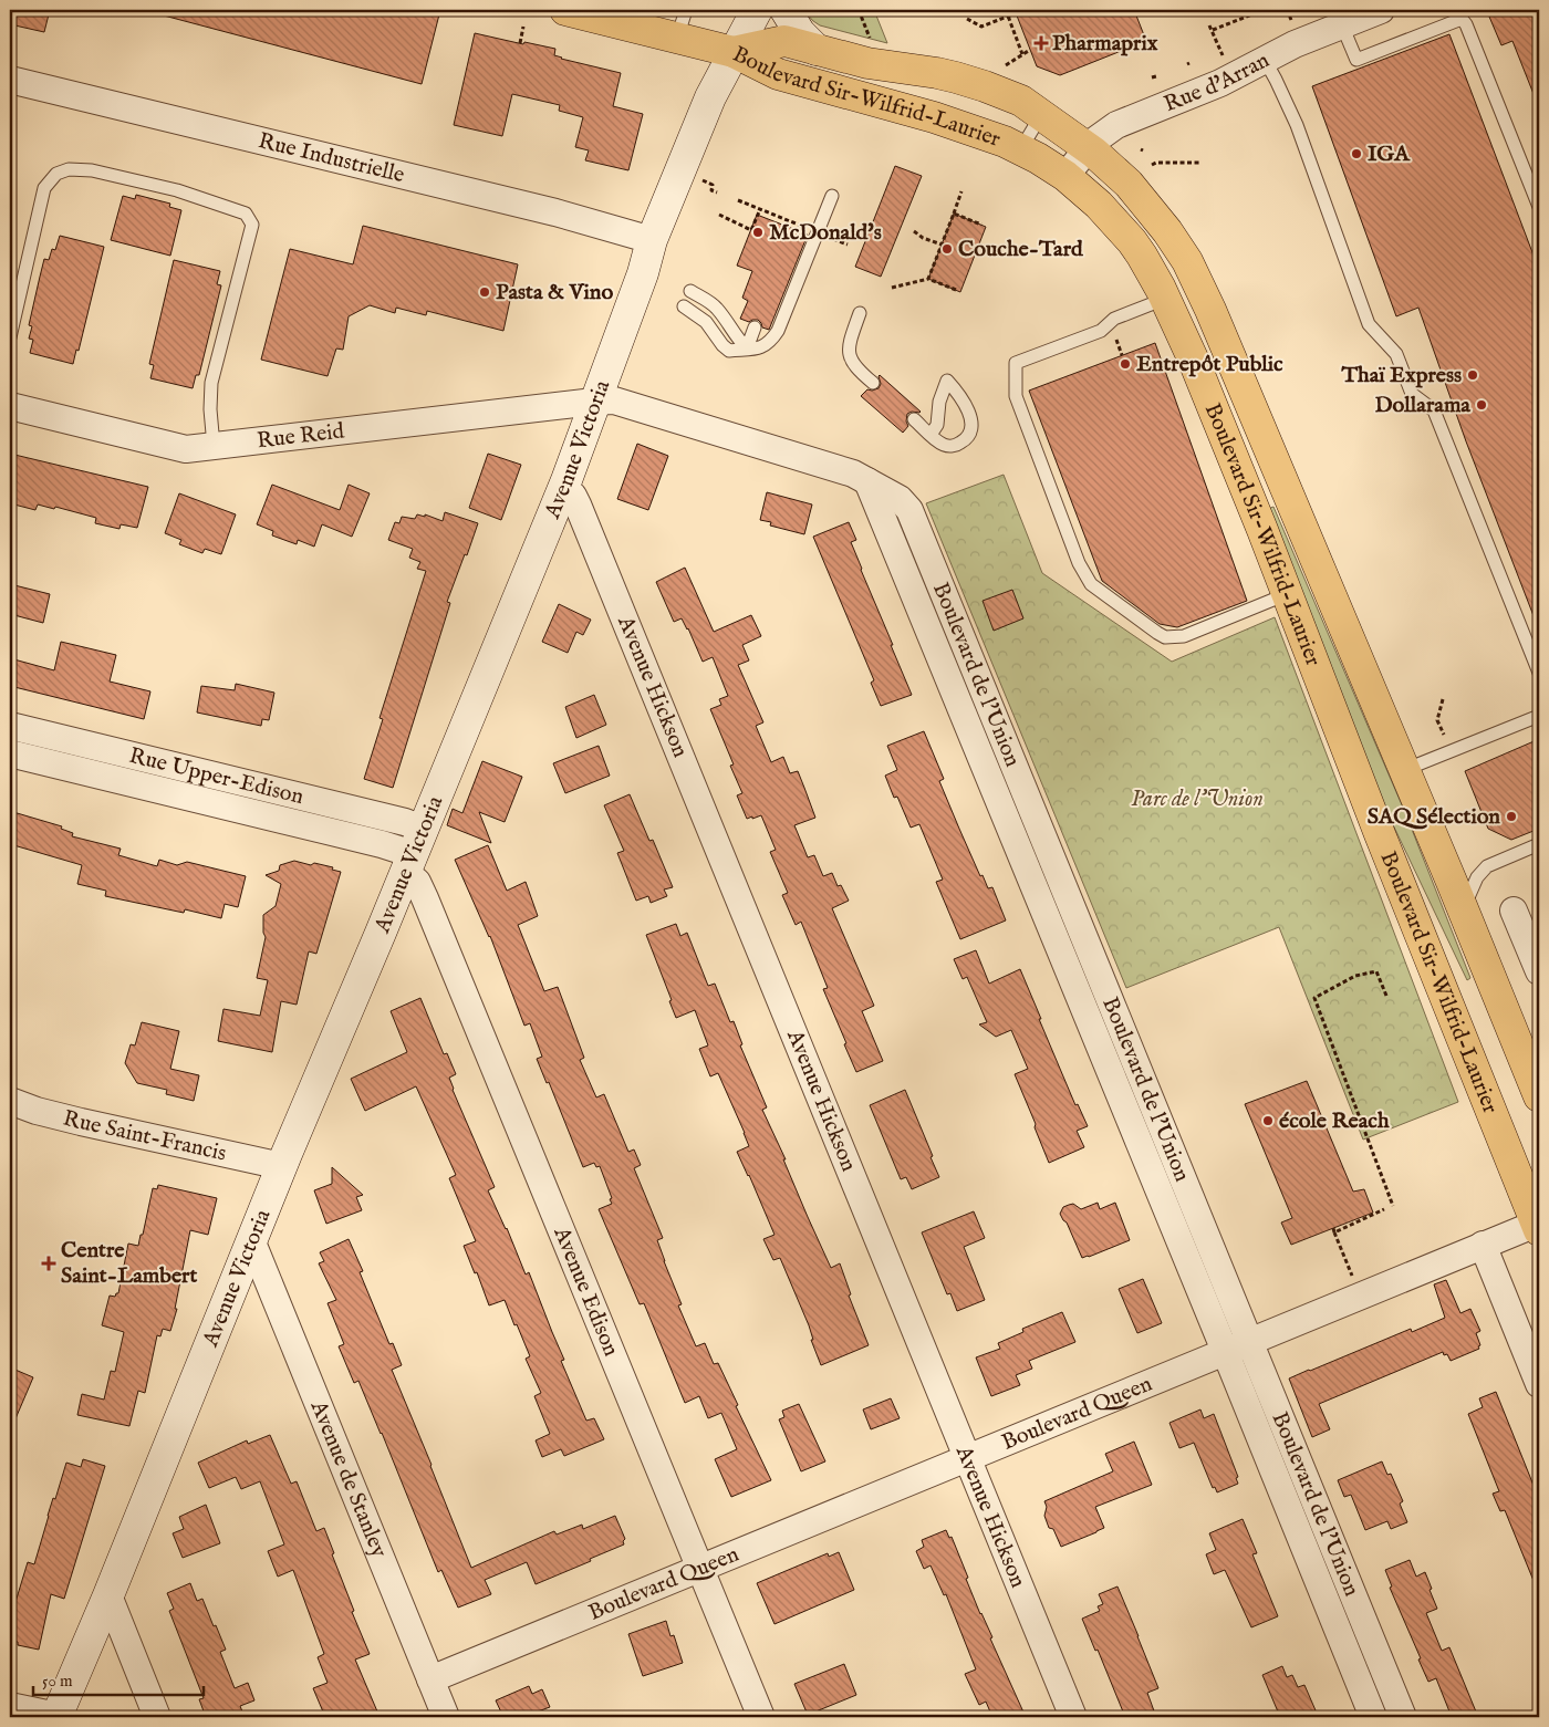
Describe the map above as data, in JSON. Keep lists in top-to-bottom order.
{
  "streets": {
    "main road": ["Boulevard Sir-Wilfrid-Laurier"],
    "street": [
      "Rue d'Arran",
      "Rue Industrielle",
      "Rue Reid",
      "Avenue Victoria",
      "Boulevard de l'Union",
      "Avenue Hickson",
      "Rue Upper-Edison",
      "Rue Saint-Francis",
      "Avenue Edison",
      "Boulevard Queen",
      "Avenue de Stanley"
    ]
  },
  "crossings": [
    ["Rue d'Arran", "Boulevard Sir-Wilfrid-Laurier"],
    ["Boulevard Sir-Wilfrid-Laurier", "Avenue Victoria"],
    ["Boulevard Sir-Wilfrid-Laurier", "Boulevard Queen"],
    ["Rue Industrielle", "Avenue Victoria"],
    ["Rue Reid", "Avenue Victoria"],
    ["Rue Reid", "Boulevard de l'Union"],
    ["Avenue Victoria", "Boulevard de l'Union"],
    ["Avenue Victoria", "Avenue Hickson"],
    ["Avenue Victoria", "Rue Upper-Edison"],
    ["Avenue Victoria", "Rue Saint-Francis"],
    ["Avenue Victoria", "Avenue Edison"],
    ["Avenue Victoria", "Avenue de Stanley"],
    ["Boulevard de l'Union", "Boulevard Queen"],
    ["Avenue Hickson", "Boulevard Queen"],
    ["Rue Upper-Edison", "Avenue Edison"],
    ["Avenue Edison", "Boulevard Queen"],
    ["Boulevard Queen", "Avenue de Stanley"]
  ],
  "parks": ["Parc de l'Union"],
  "places": {
    "health": ["Pharmaprix", "Centre Saint-Lambert"],
    "other": [
      "IGA",
      "McDonald's",
      "Couche-Tard",
      "Pasta & Vino",
      "Entrepôt Public",
      "Thaï Express",
      "Dollarama",
      "SAQ Sélection",
      "école Reach"
    ]
  },
  "scale_bar": "50 m"
}
